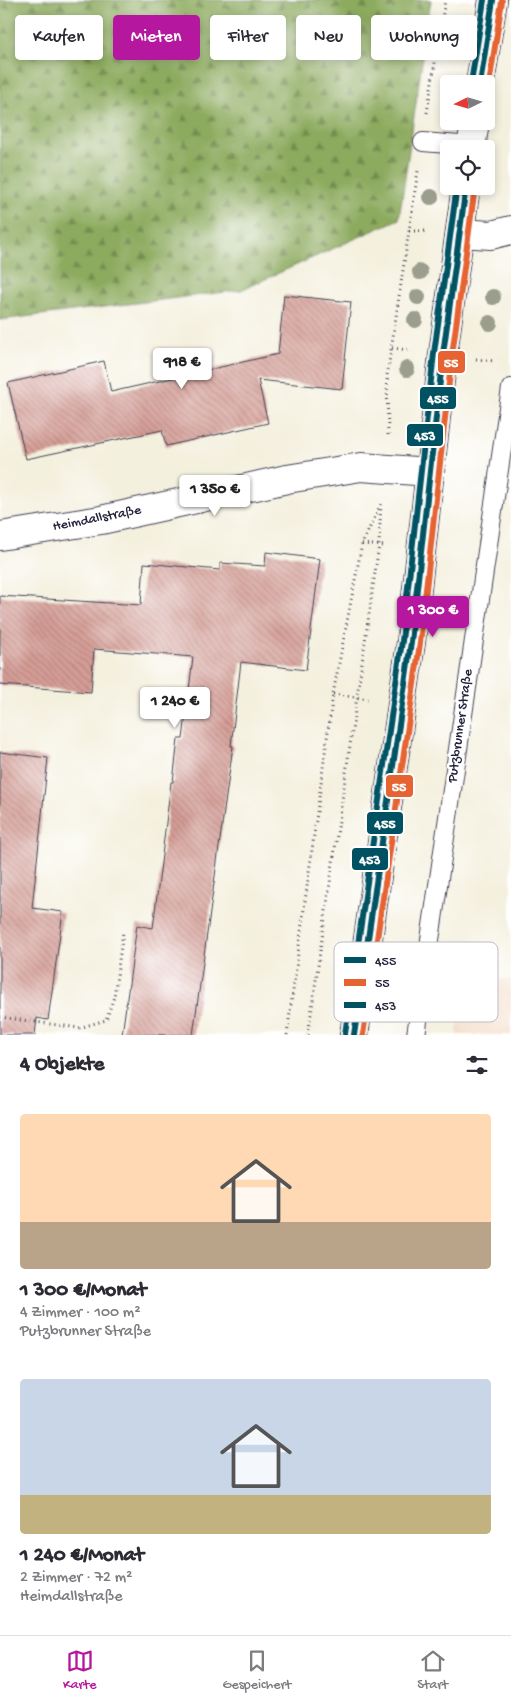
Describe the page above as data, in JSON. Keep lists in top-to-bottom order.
{
  "streets": {
    "main road": ["Heimdallstraße"],
    "lane": ["Putzbrunner Straße"]
  },
  "lines": ["transit line 455", "transit line 453", "transit line 55"],
  "legend": ["455", "55", "453"],
  "north": "left",
  "page": {
    "chip": [
      "Kaufen",
      "Mieten",
      "Filter",
      "Neu",
      "Wohnung"
    ],
    "price": [
      "918 €",
      "1 350 €",
      "1 300 €",
      "1 240 €"
    ],
    "heading": "4 Objekte",
    "list": [
      {
        "name": "1 300 €/Monat",
        "note": "4 Zimmer · 100 m² · Putzbrunner Straße"
      },
      {
        "name": "1 240 €/Monat",
        "note": "2 Zimmer · 72 m² · Heimdallstraße"
      }
    ],
    "tabs": ["Karte", "Gespeichert", "Start"]
  }
}
